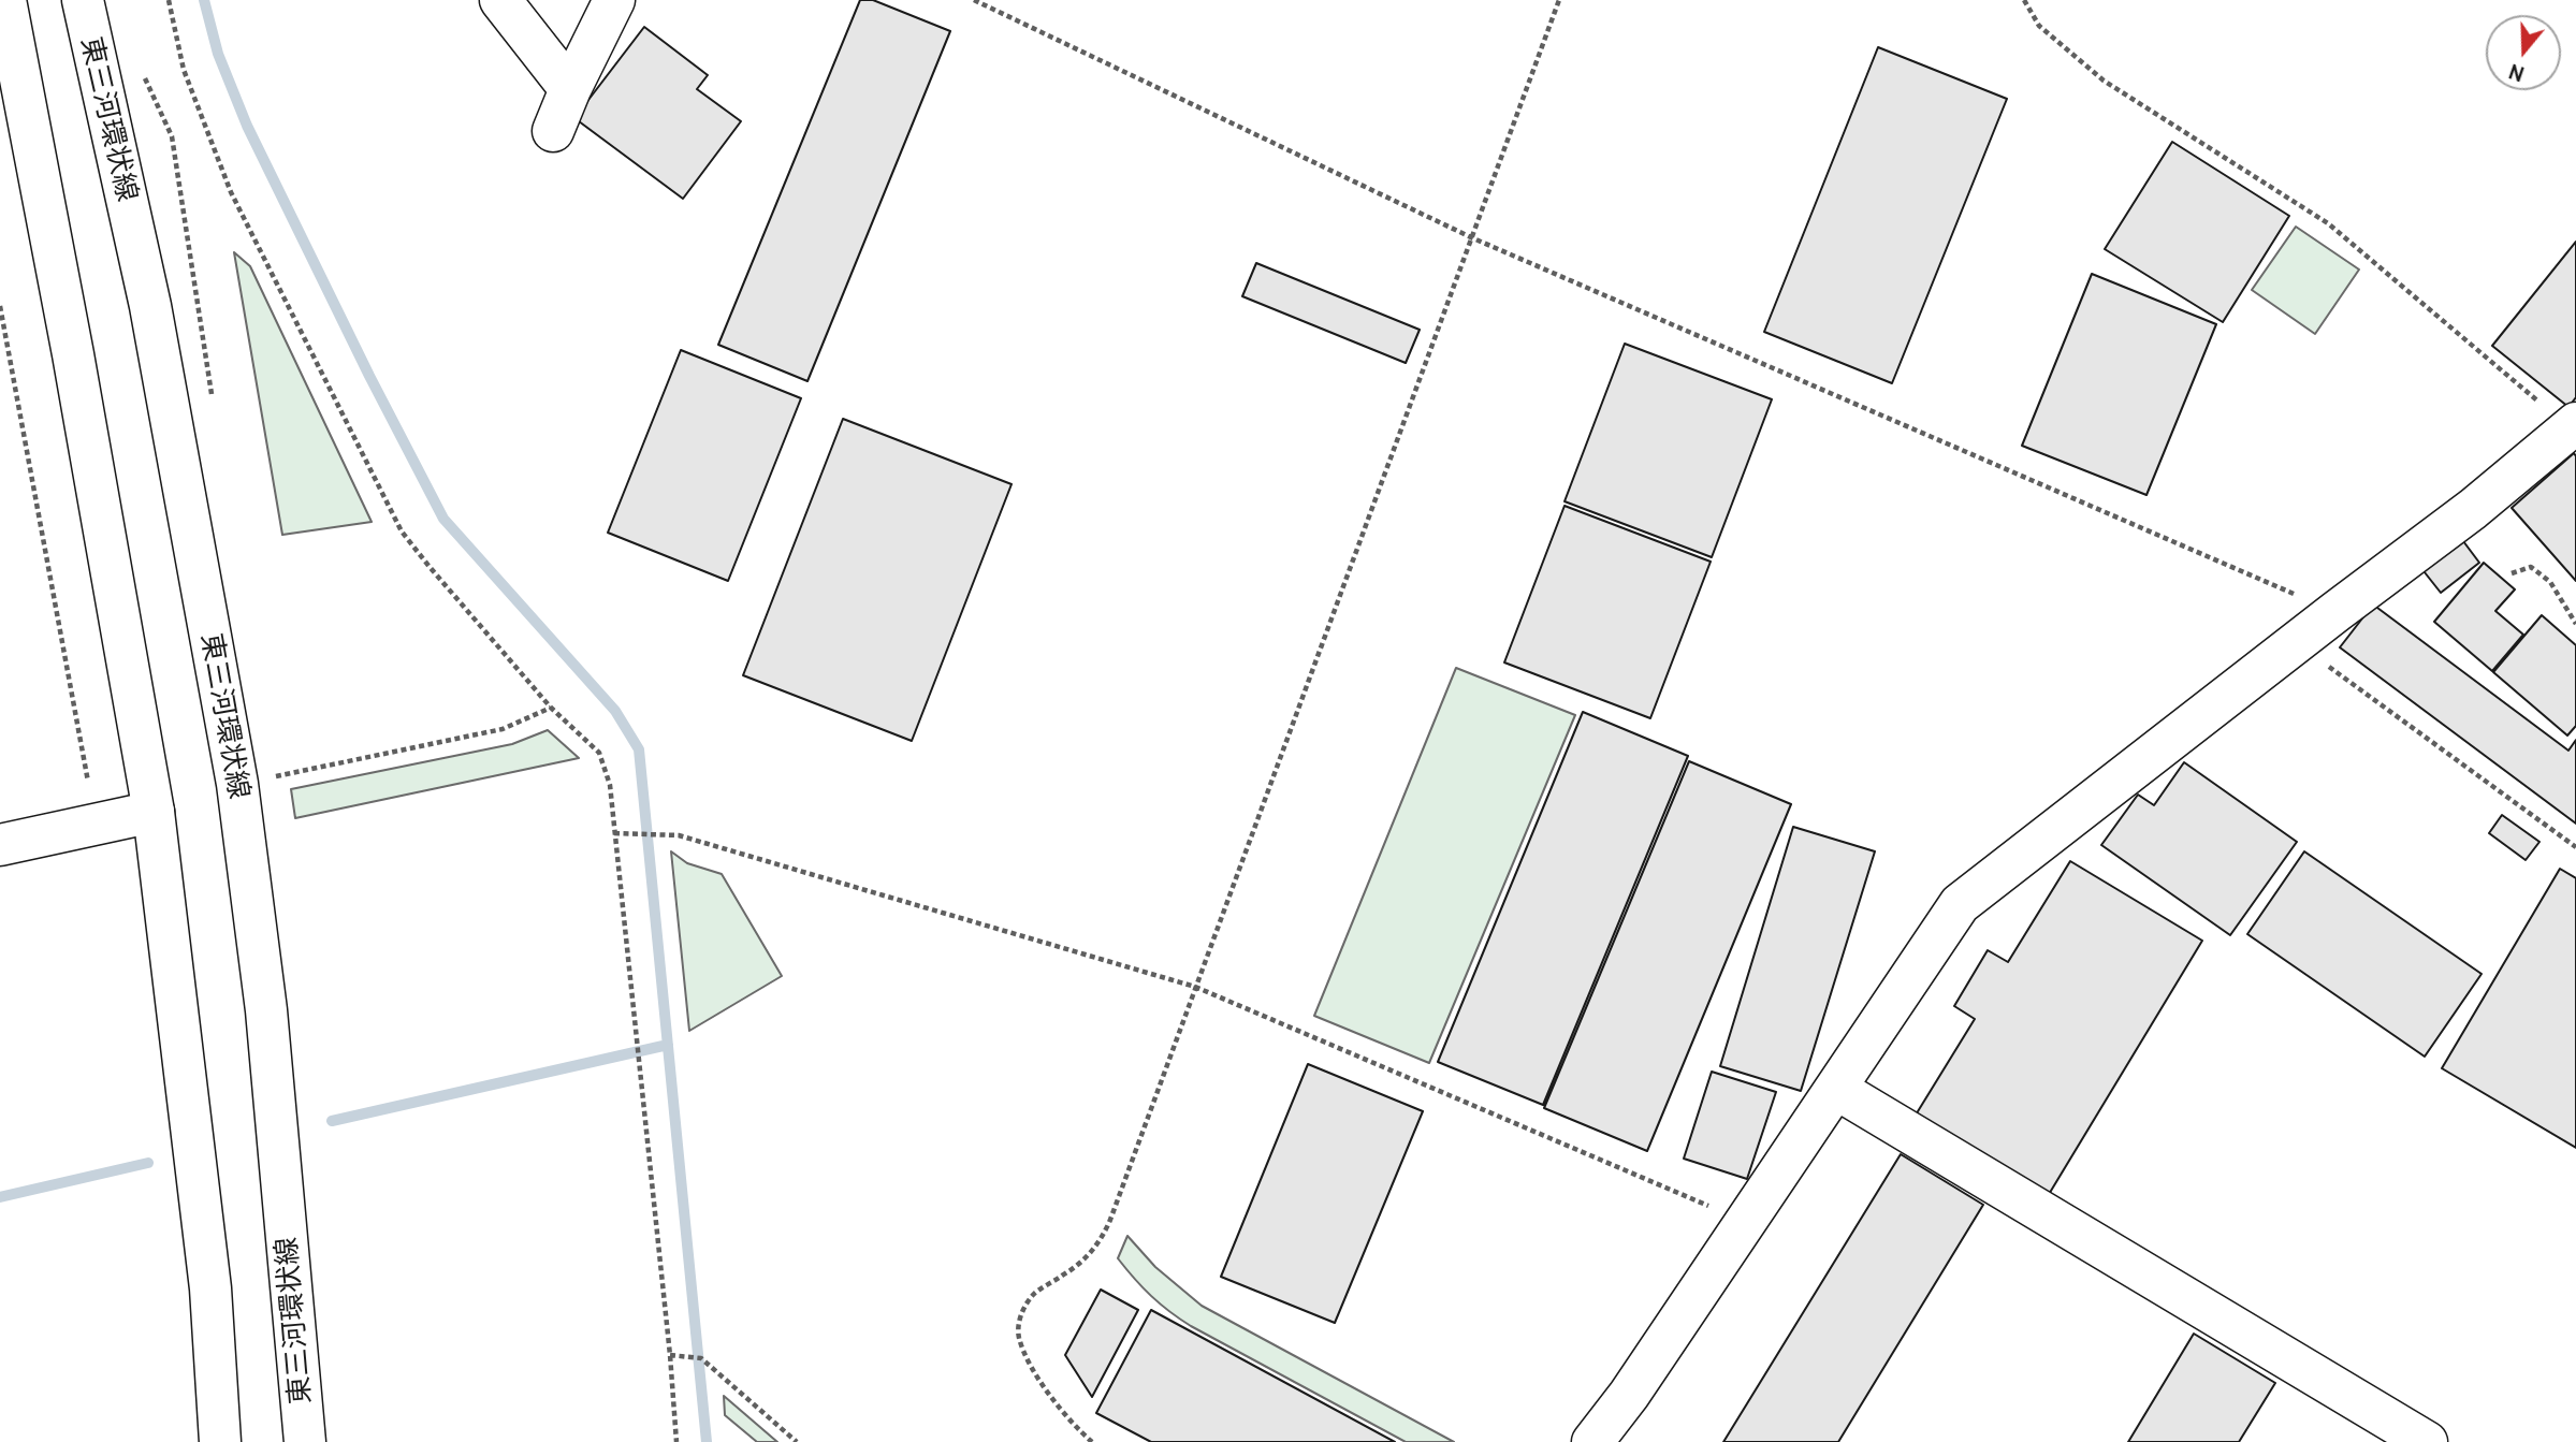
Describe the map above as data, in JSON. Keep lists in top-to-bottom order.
{
  "streets": {
    "main road": ["東三河環状線"]
  },
  "north": "bottom"
}
